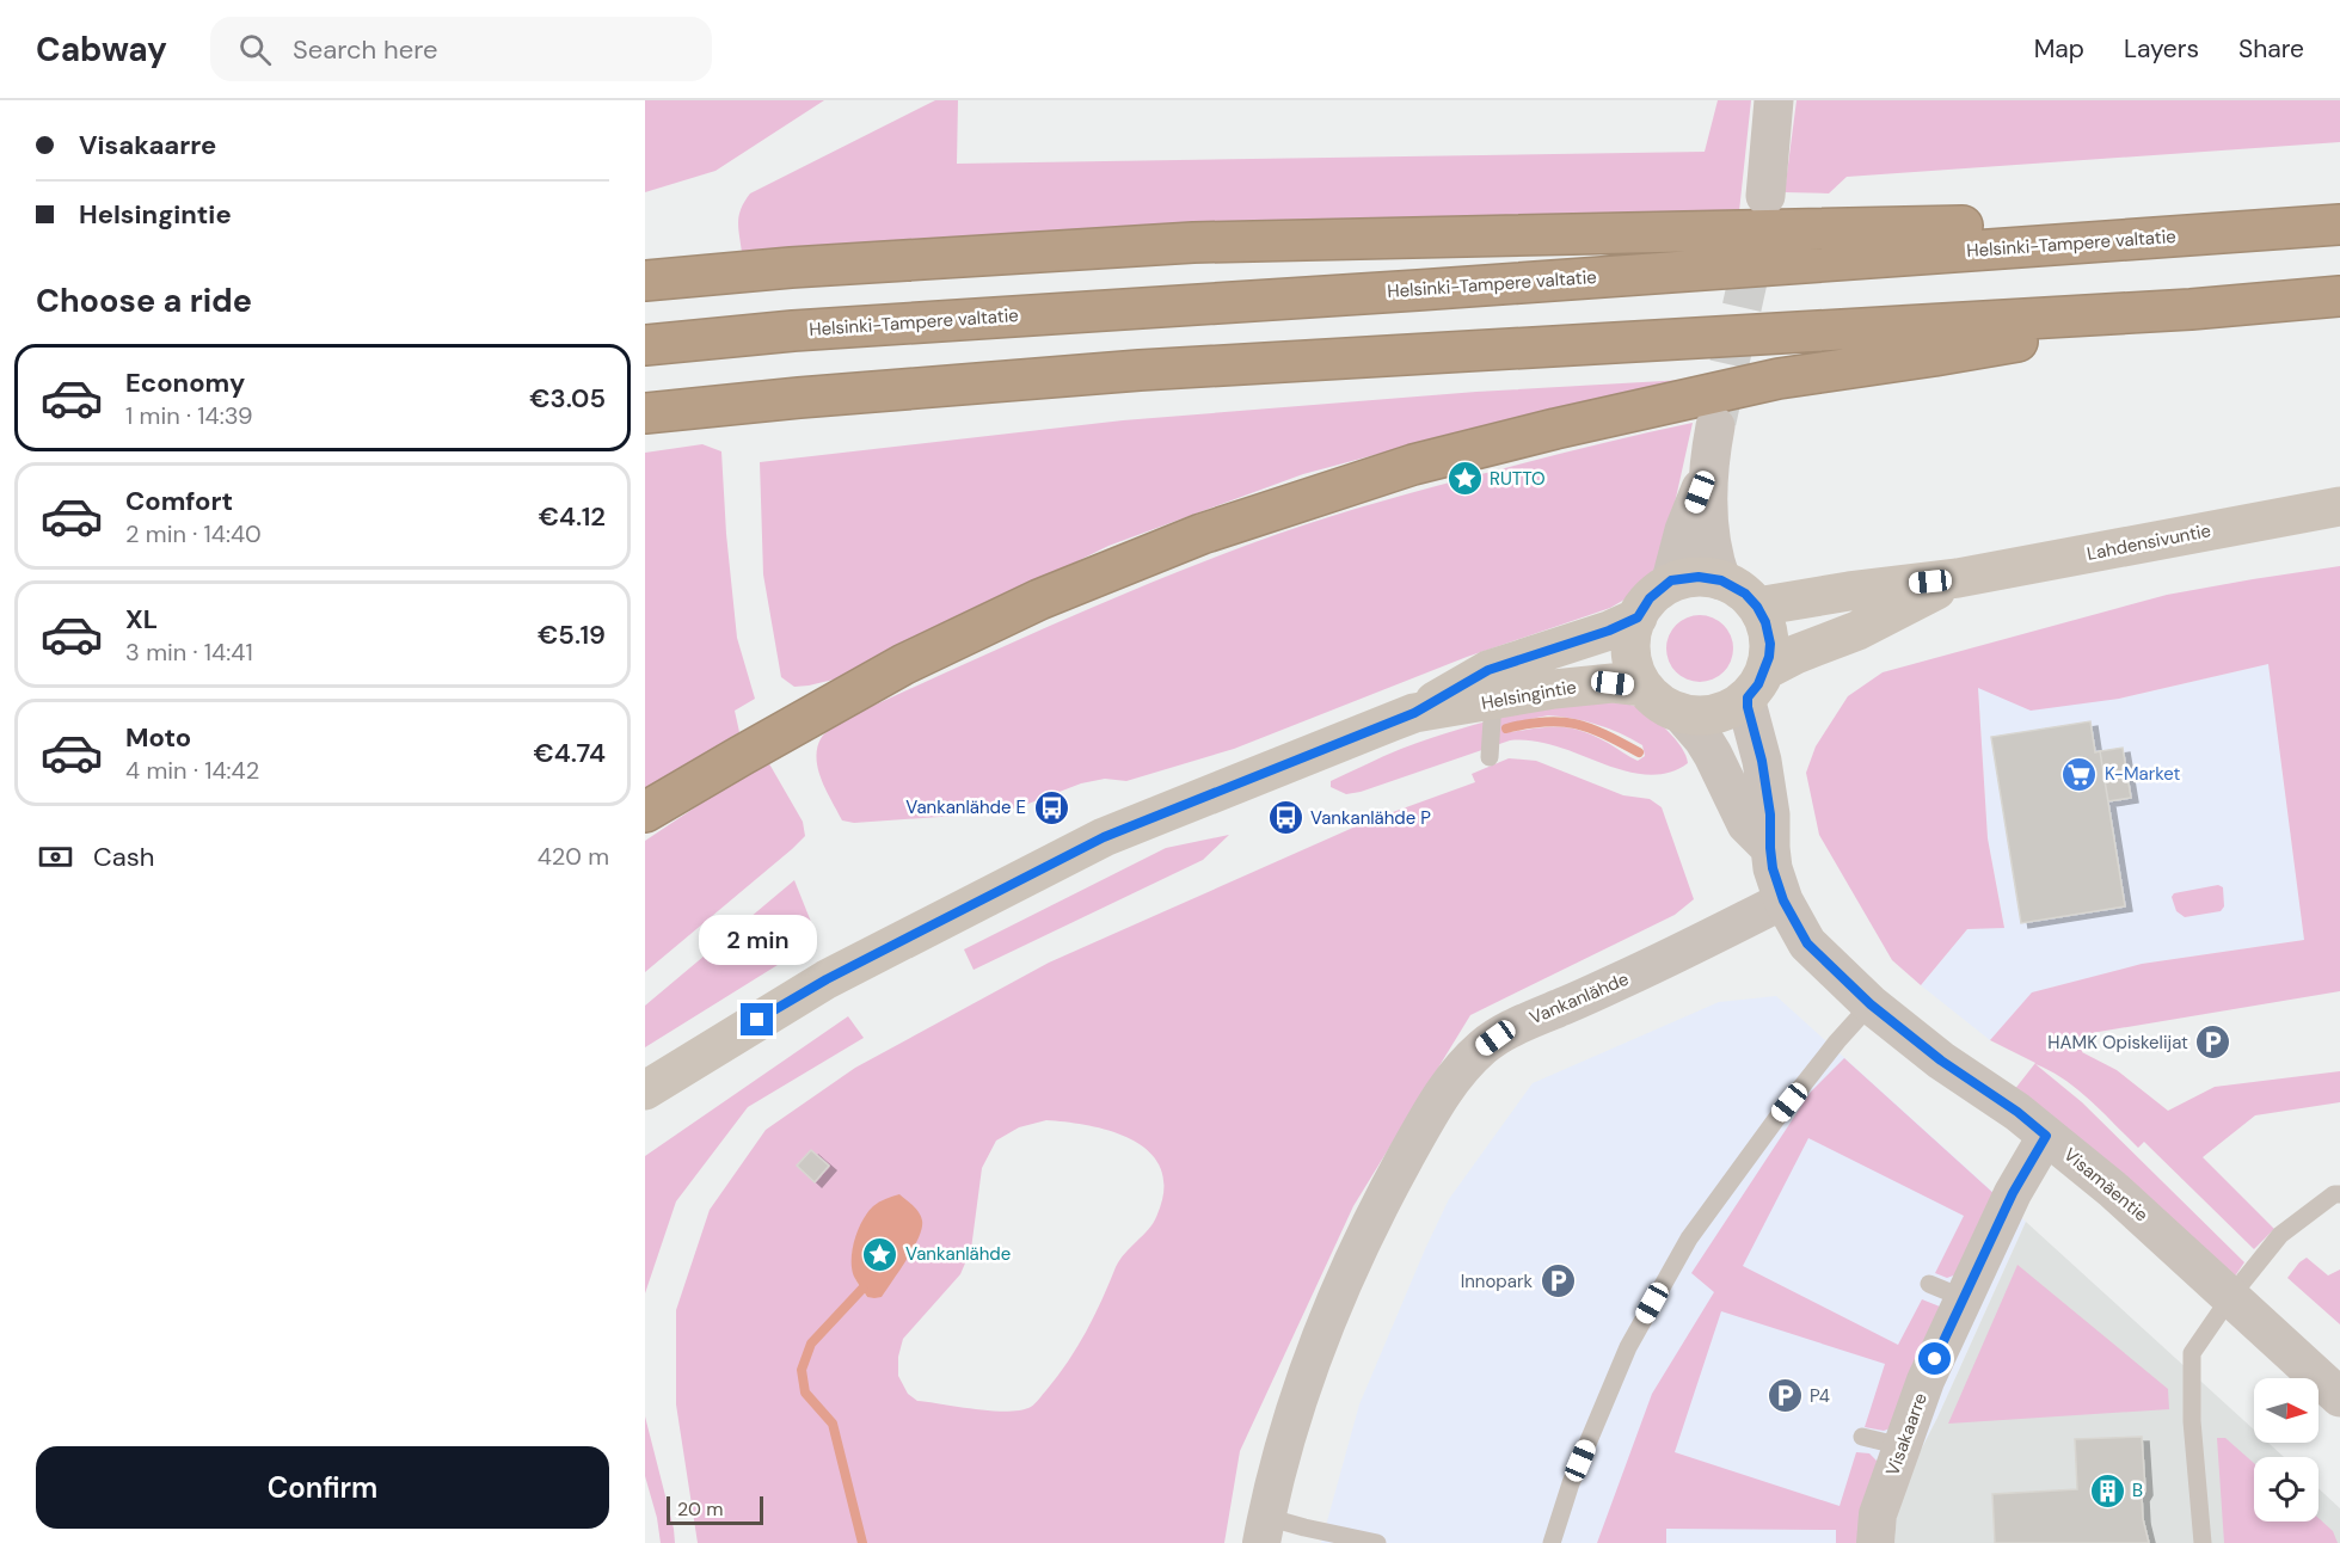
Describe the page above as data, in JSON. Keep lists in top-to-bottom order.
{
  "streets": {
    "highway": ["Helsinki-Tampere valtatie"],
    "main road": ["Lahdensivuntie", "Helsingintie"],
    "street": ["Vankanlähde", "Visamäentie", "Visakaarre"]
  },
  "crossings": [
    ["Lahdensivuntie", "Helsingintie"],
    ["Lahdensivuntie", "Visamäentie"],
    ["Helsingintie", "Visamäentie"],
    ["Vankanlähde", "Visamäentie"],
    ["Visamäentie", "Visakaarre"]
  ],
  "places": {
    "place": ["RUTTO", "Vankanlähde"],
    "supermarket": ["K-Market"],
    "bus stop": ["Vankanlähde E", "Vankanlähde P"],
    "parking": ["HAMK Opiskelijat", "Innopark", "P4"],
    "building": ["B"]
  },
  "scale_bar": "20 m",
  "north": "right",
  "page": {
    "header": "Cabway",
    "search": "Search here",
    "nav": ["Map", "Layers", "Share"],
    "banner": ["Visakaarre", "Helsingintie"],
    "heading": "Choose a ride",
    "list": [
      {
        "name": "Economy",
        "note": "1 min · 14:39",
        "value": "€3.05"
      },
      {
        "name": "Comfort",
        "note": "2 min · 14:40",
        "value": "€4.12"
      },
      {
        "name": "XL",
        "note": "3 min · 14:41",
        "value": "€5.19"
      },
      {
        "name": "Moto",
        "note": "4 min · 14:42",
        "value": "€4.74"
      }
    ],
    "pay": ["Cash", "420 m"],
    "bubble": "2 min",
    "buttons": "Confirm",
    "scale": "20 m"
  }
}
